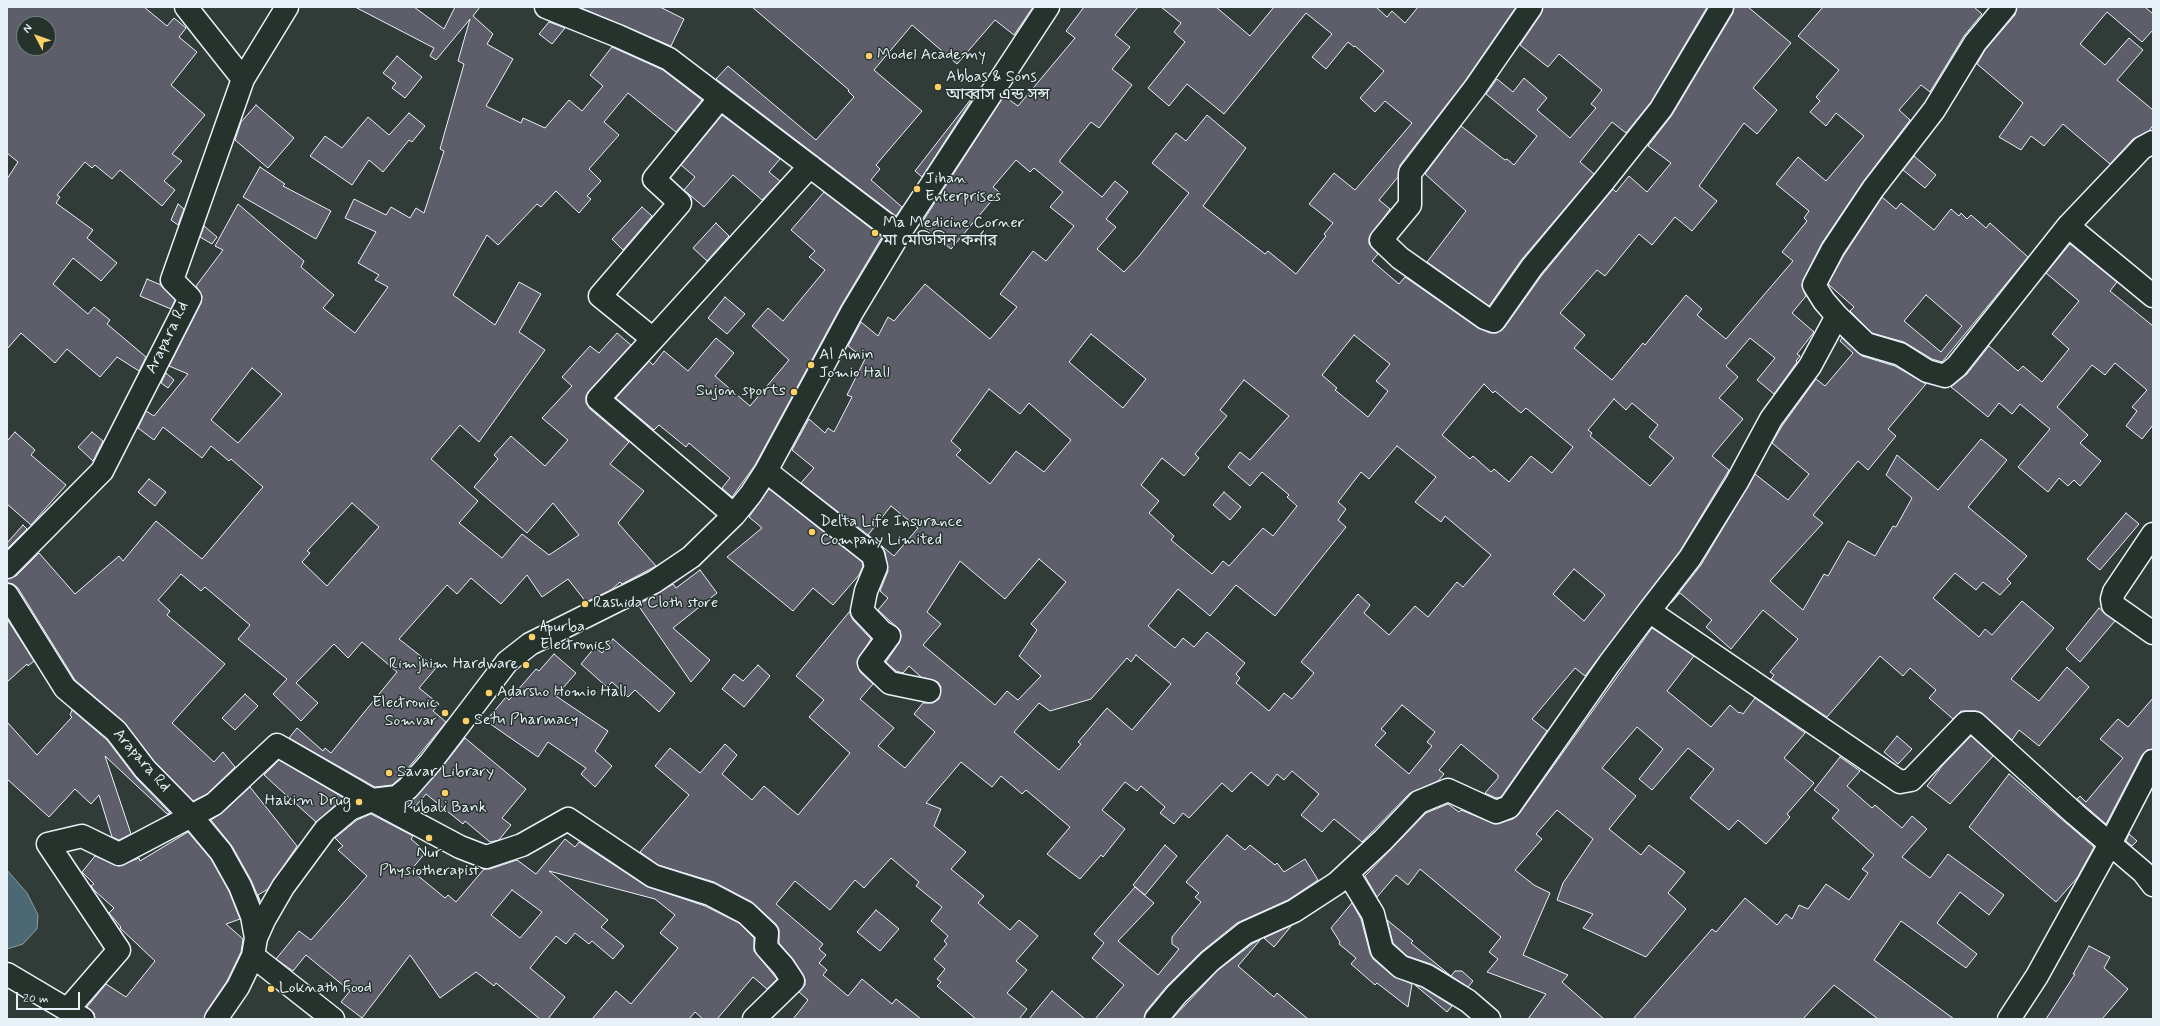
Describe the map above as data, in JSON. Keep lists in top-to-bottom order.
{
  "streets": {
    "street": ["Arapara Rd"]
  },
  "places": [
    "Model Academy",
    "Abbas & Sons আব্বাস এন্ড সন্স",
    "Jihan Enterprises",
    "Ma Medicine Corner মা মেডিসিন কর্নার",
    "Al Amin Jomio Hall",
    "Sujon sports",
    "Delta Life Insurance Company Limited",
    "Rashida Cloth store",
    "Apurba Electronics",
    "Rimjhim Hardware",
    "Adarsho Homio Hall",
    "Electronic Somvar",
    "Setu Pharmacy",
    "Savar Library",
    "Pubali Bank",
    "Hakim Drug",
    "Nur Physiotherapist",
    "Loknath Food"
  ],
  "scale_bar": "20 m",
  "north": "top left"
}
